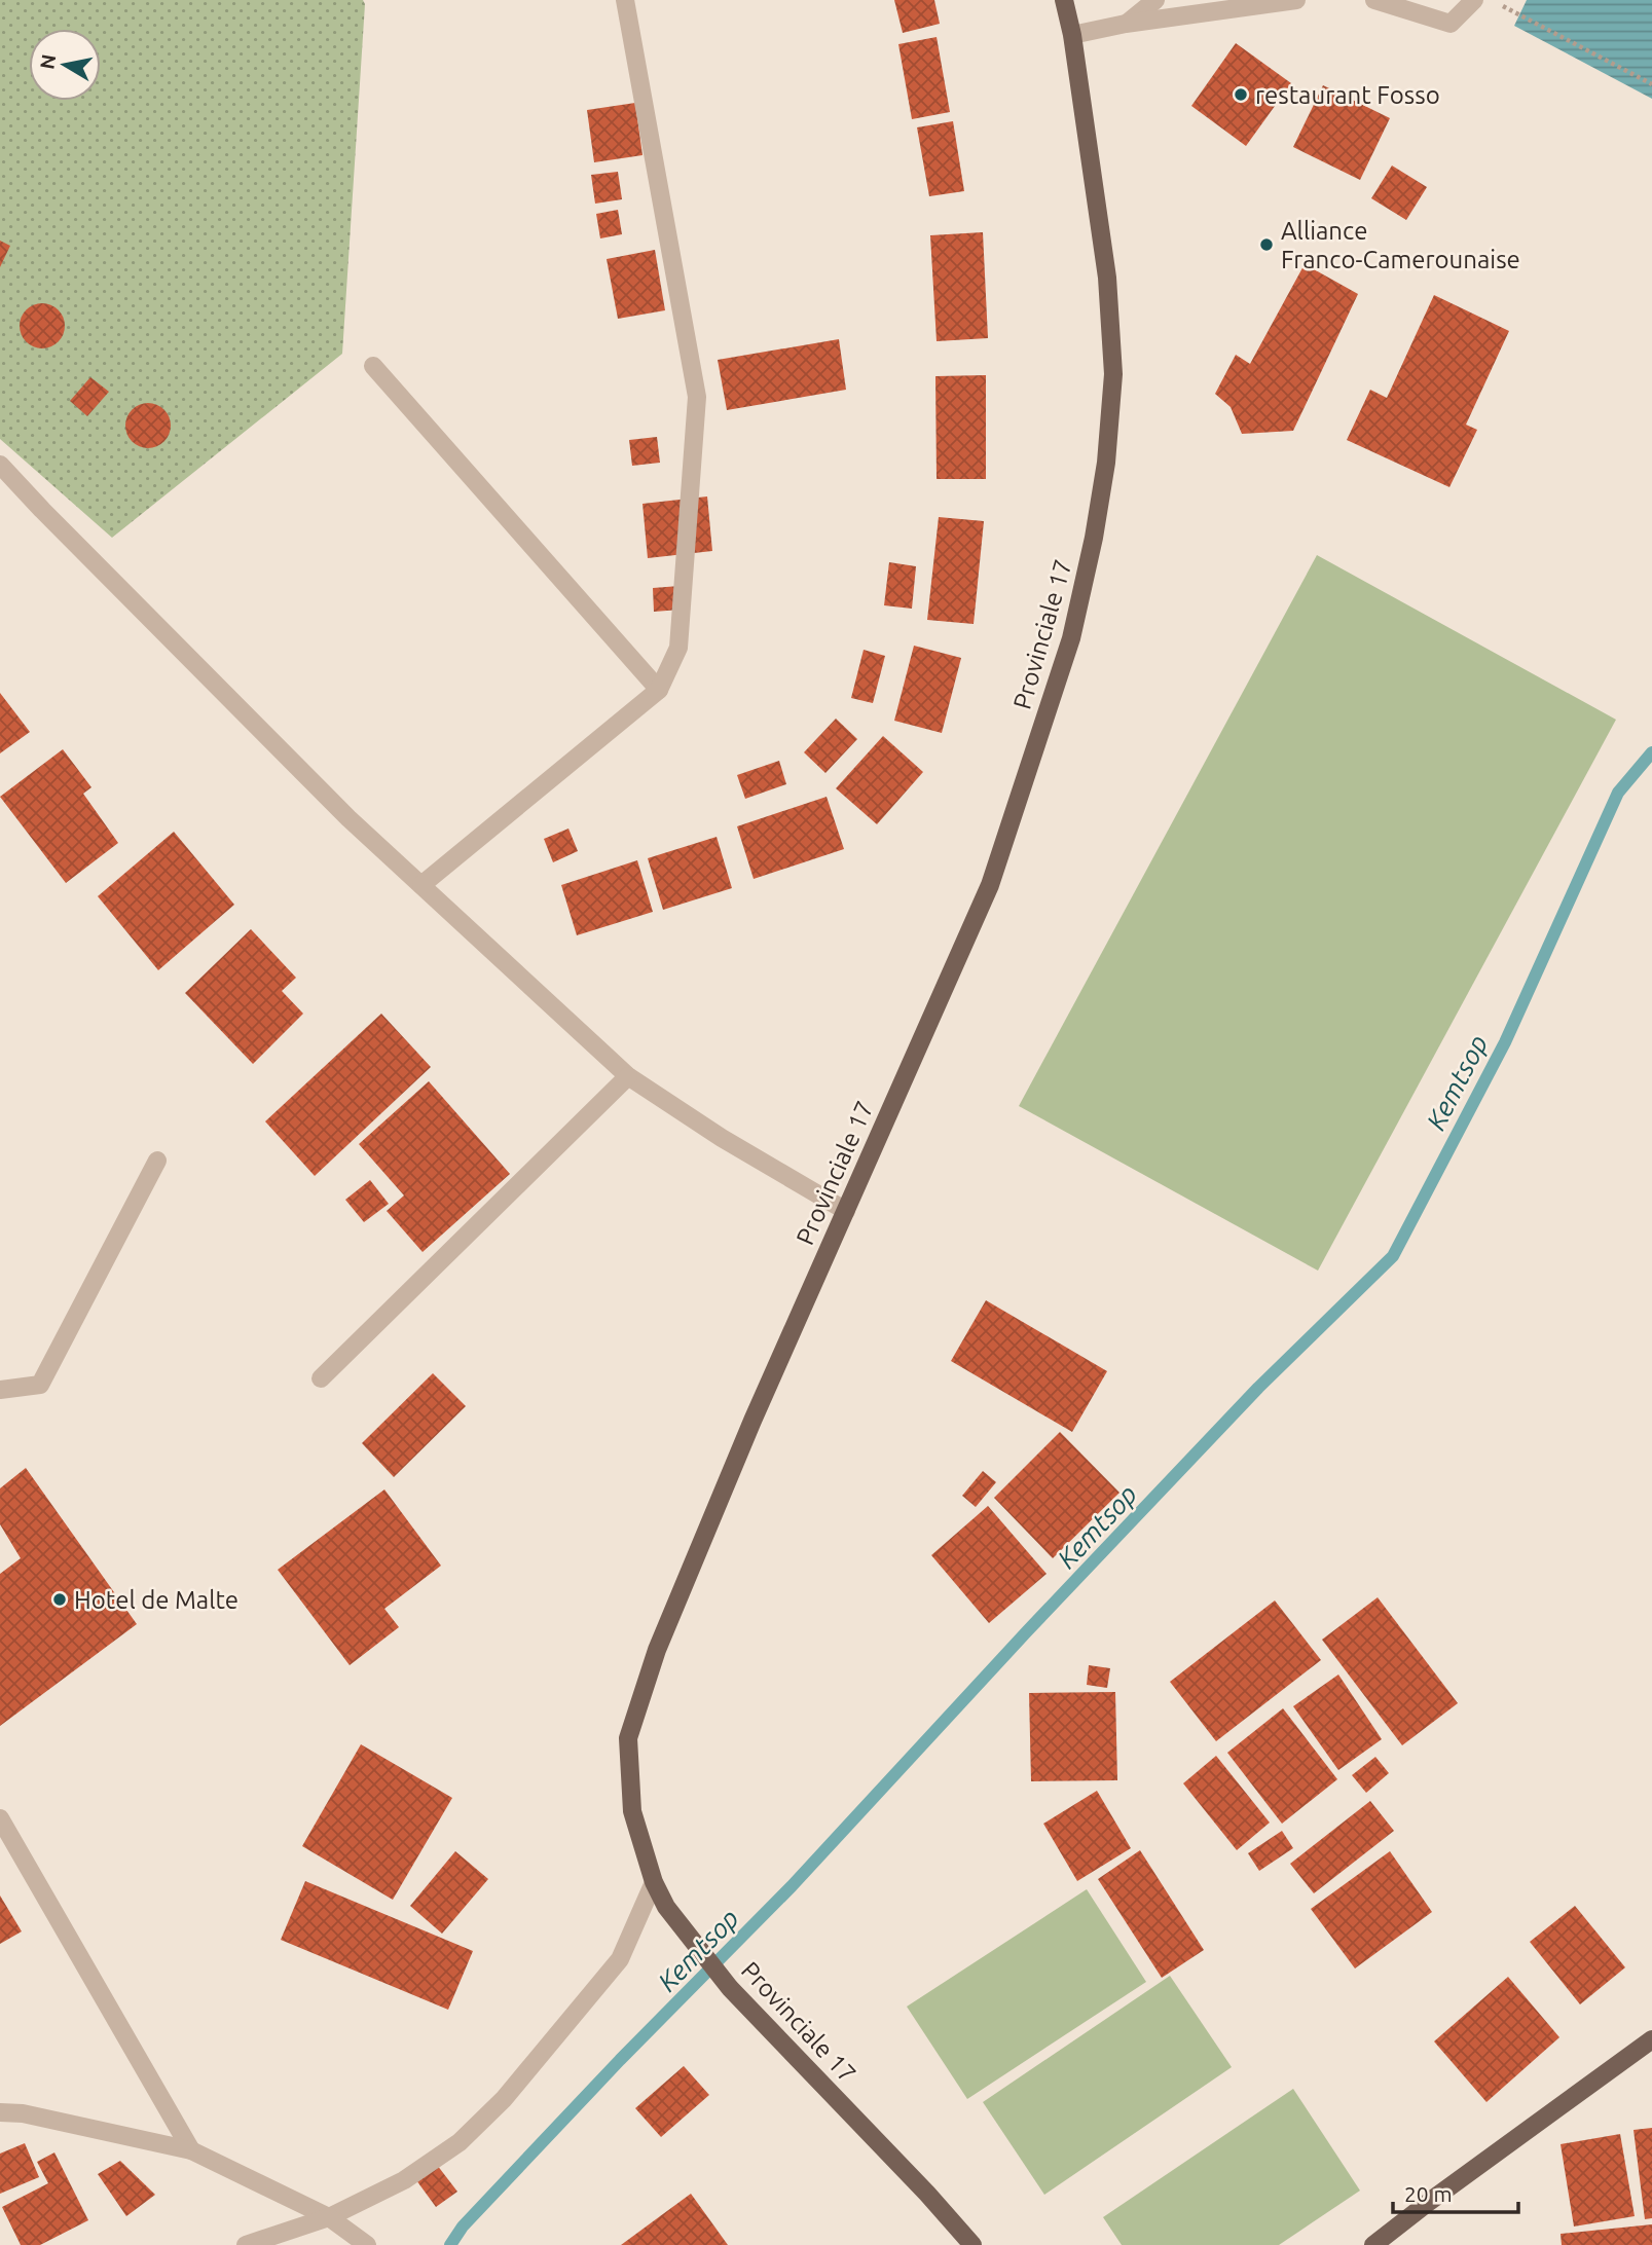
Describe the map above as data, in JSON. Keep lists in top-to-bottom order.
{
  "streets": {
    "main road": ["Provinciale 17"]
  },
  "water": ["Kemtsop"],
  "places": ["restaurant Fosso", "Alliance Franco-Camerounaise", "Hotel de Malte"],
  "scale_bar": "20 m",
  "north": "left"
}
